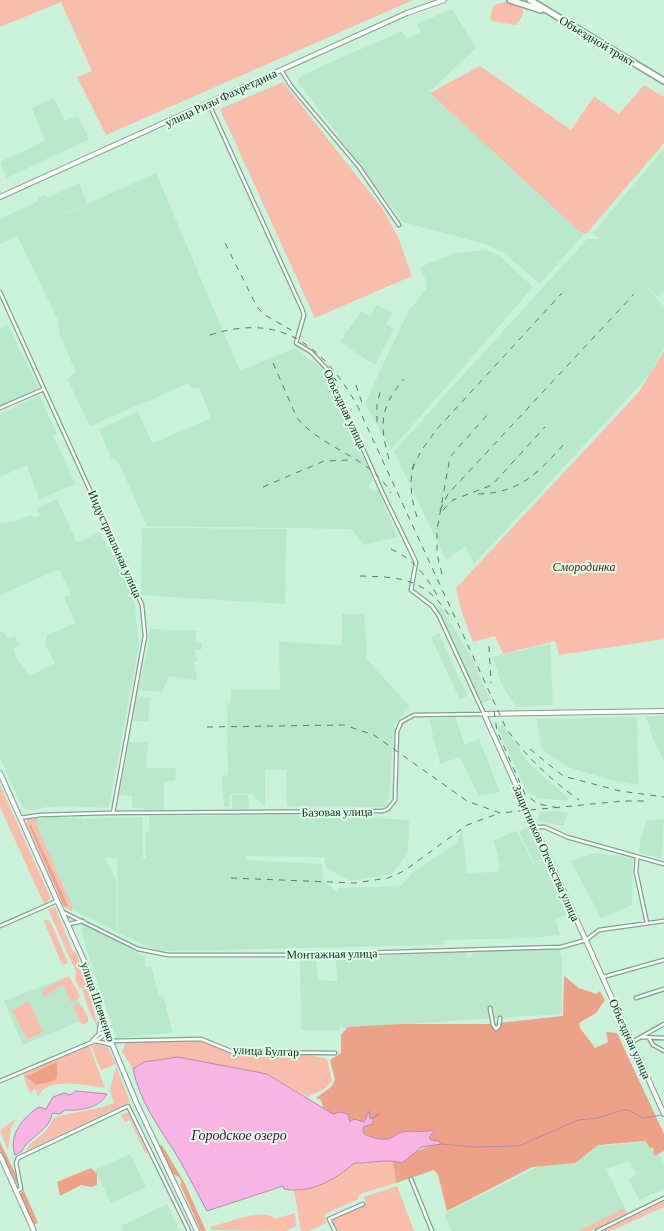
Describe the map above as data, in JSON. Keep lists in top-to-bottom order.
{
  "streets": {
    "highway": ["Объездной тракт"],
    "main road": [
      "улица Ризы Фахретдина",
      "Объездная улица",
      "Базовая улица",
      "Защитников Отечества улица",
      "улица Шевченко"
    ],
    "street": ["Индустриальная улица", "Монтажная улица", "улица Булгар"]
  },
  "crossings": [
    ["улица Ризы Фахретдина", "Объездная улица"],
    ["Объездная улица", "Базовая улица"],
    ["Объездная улица", "Защитников Отечества улица"],
    ["Индустриальная улица", "Базовая улица"],
    ["Базовая улица", "Защитников Отечества улица"],
    ["Базовая улица", "улица Шевченко"],
    ["Защитников Отечества улица", "Монтажная улица"],
    ["Монтажная улица", "улица Шевченко"],
    ["улица Шевченко", "улица Булгар"]
  ],
  "water": ["Городское озеро"],
  "parks": ["Смородинка"]
}
